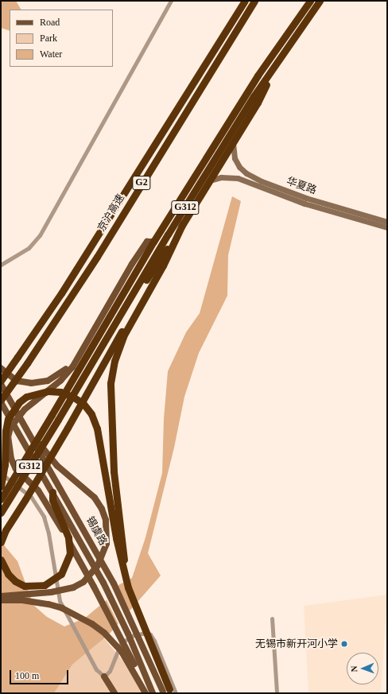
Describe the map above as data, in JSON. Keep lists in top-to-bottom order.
{
  "streets": {
    "highway": ["G2", "G312", "京沪高速"],
    "main road": ["锡虞路"],
    "street": ["华夏路"]
  },
  "crossings": [
    ["京沪高速", "锡虞路"]
  ],
  "places": ["无锡市新开河小学"],
  "legend": ["Road", "Park", "Water"],
  "scale_bar": "100 m",
  "north": "left"
}
